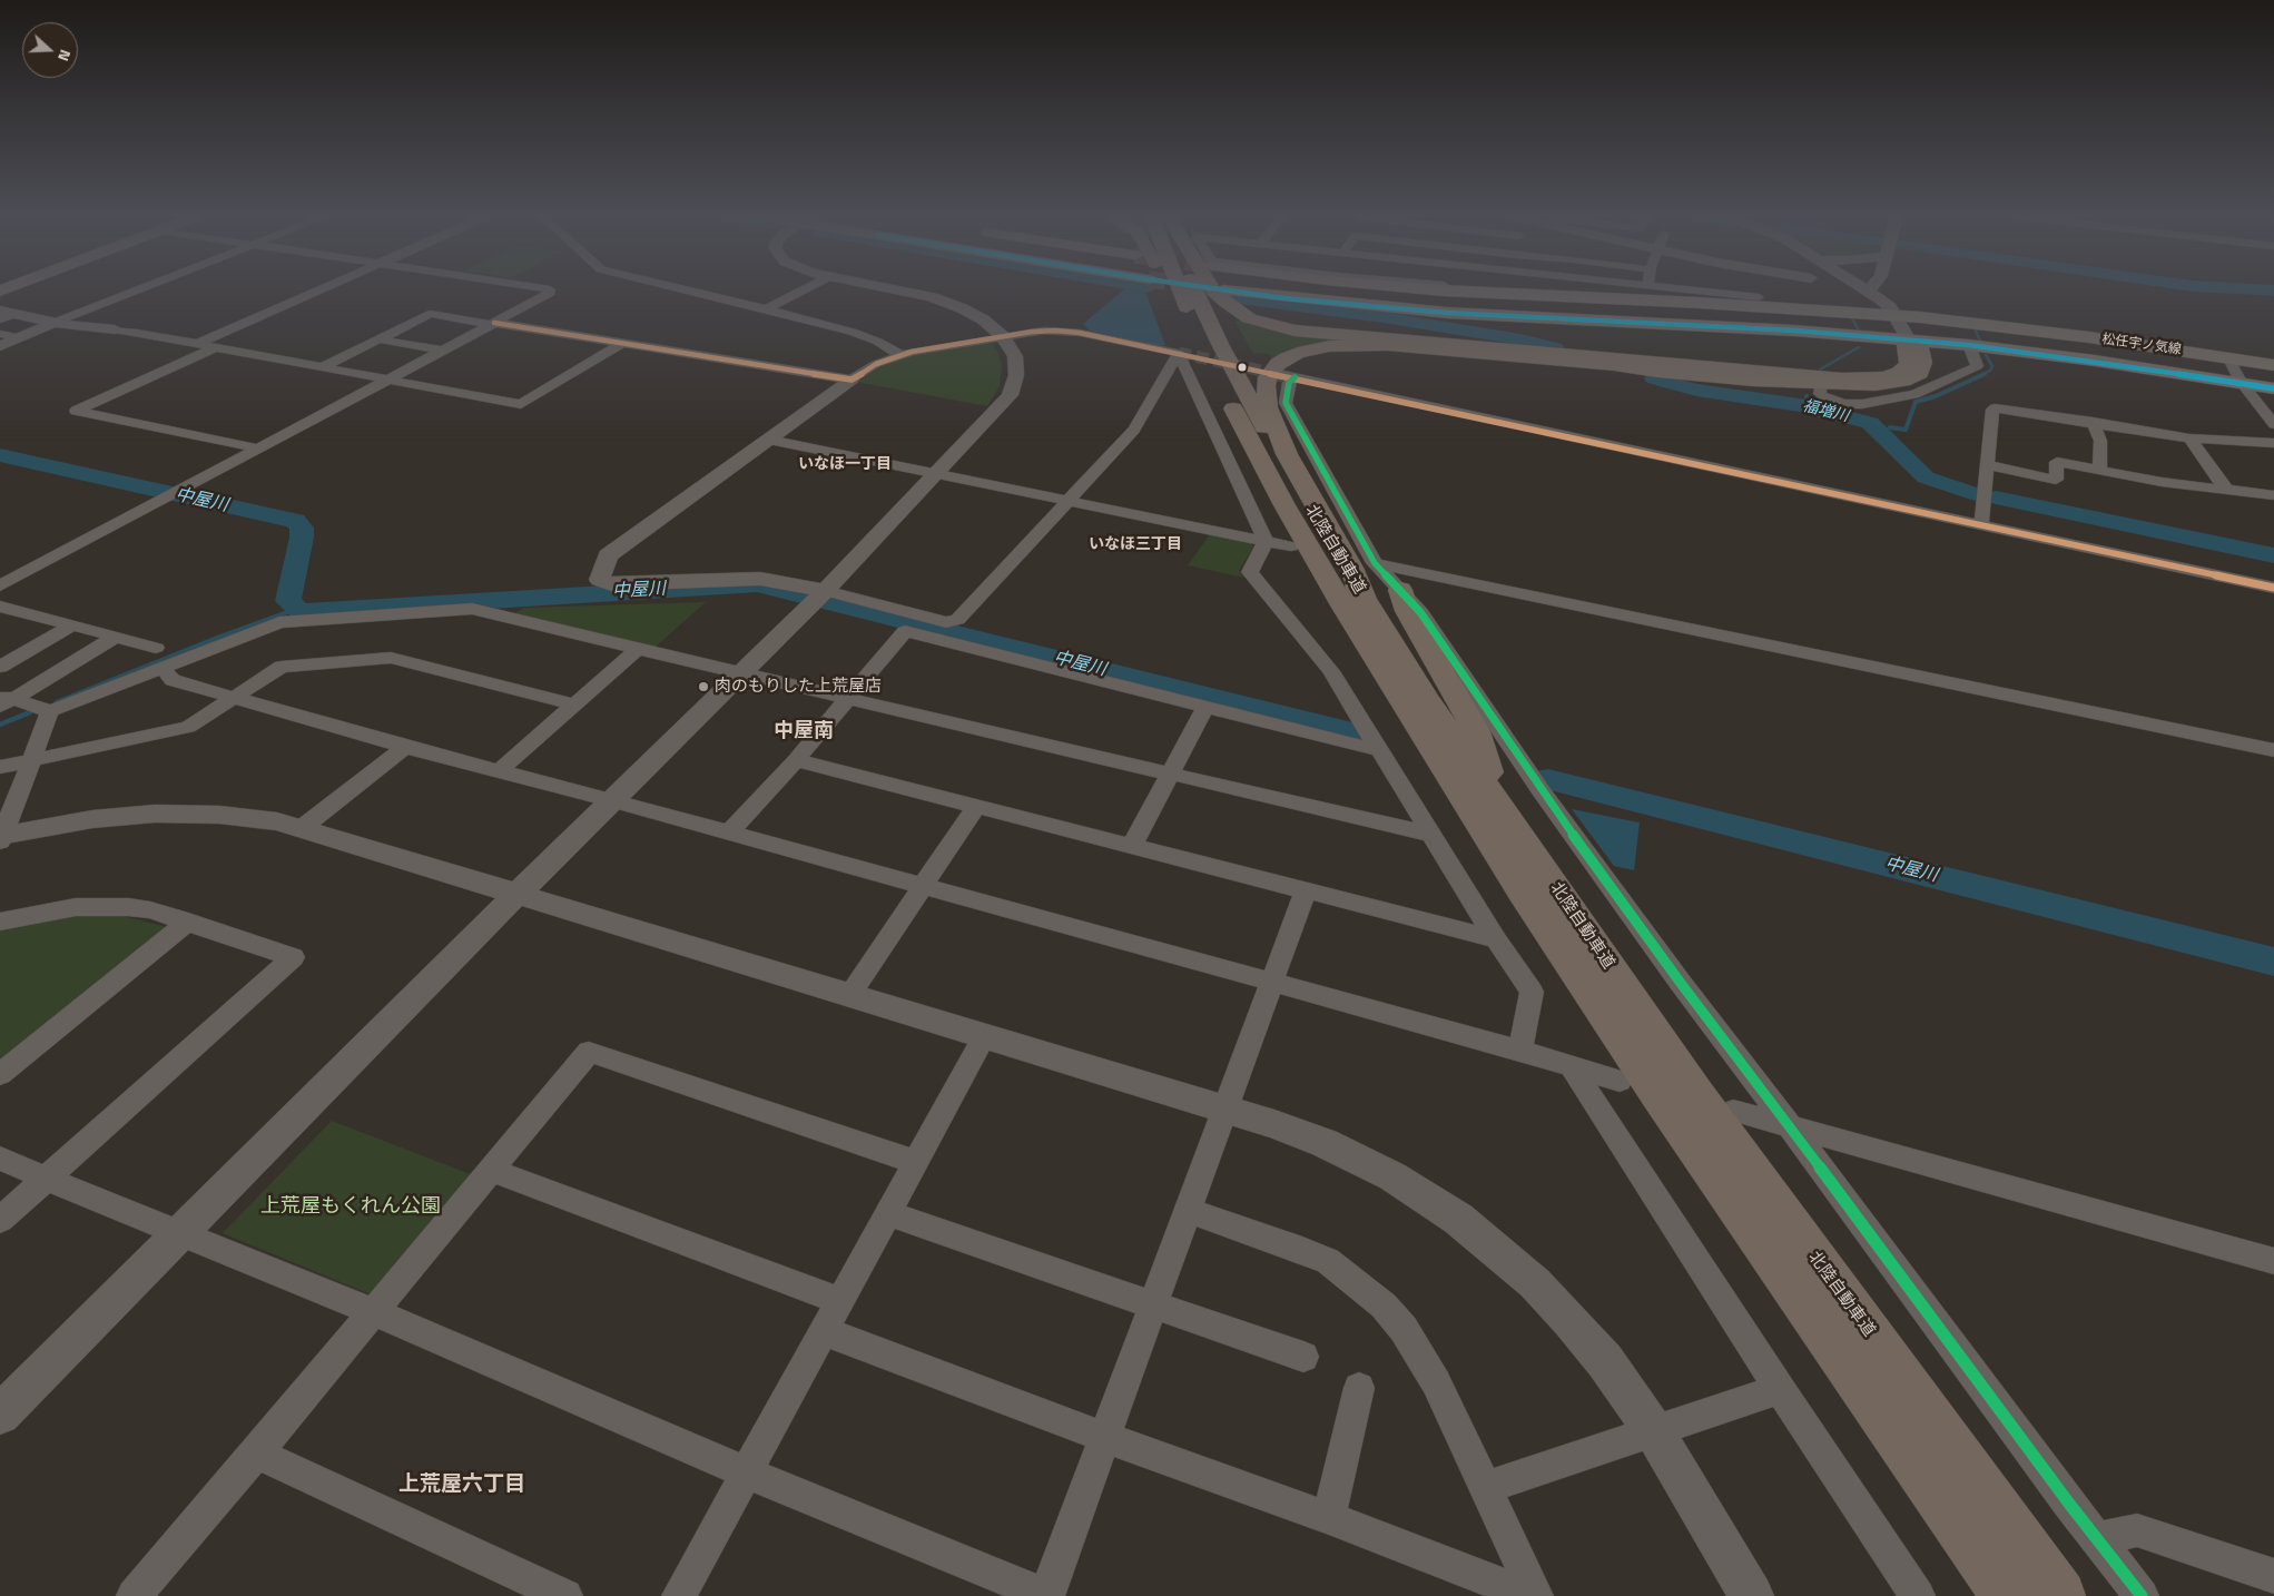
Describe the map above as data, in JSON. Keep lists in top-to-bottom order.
{
  "streets": {
    "highway": ["北陸自動車道"],
    "main road": ["松任宇ノ気線"]
  },
  "districts": [
    "いなほ一丁目",
    "いなほ三丁目",
    "中屋南",
    "上荒屋六丁目"
  ],
  "water": ["福増川", "中屋川"],
  "parks": ["上荒屋もくれん公園"],
  "places": ["肉のもりした上荒屋店"],
  "north": "right"
}
